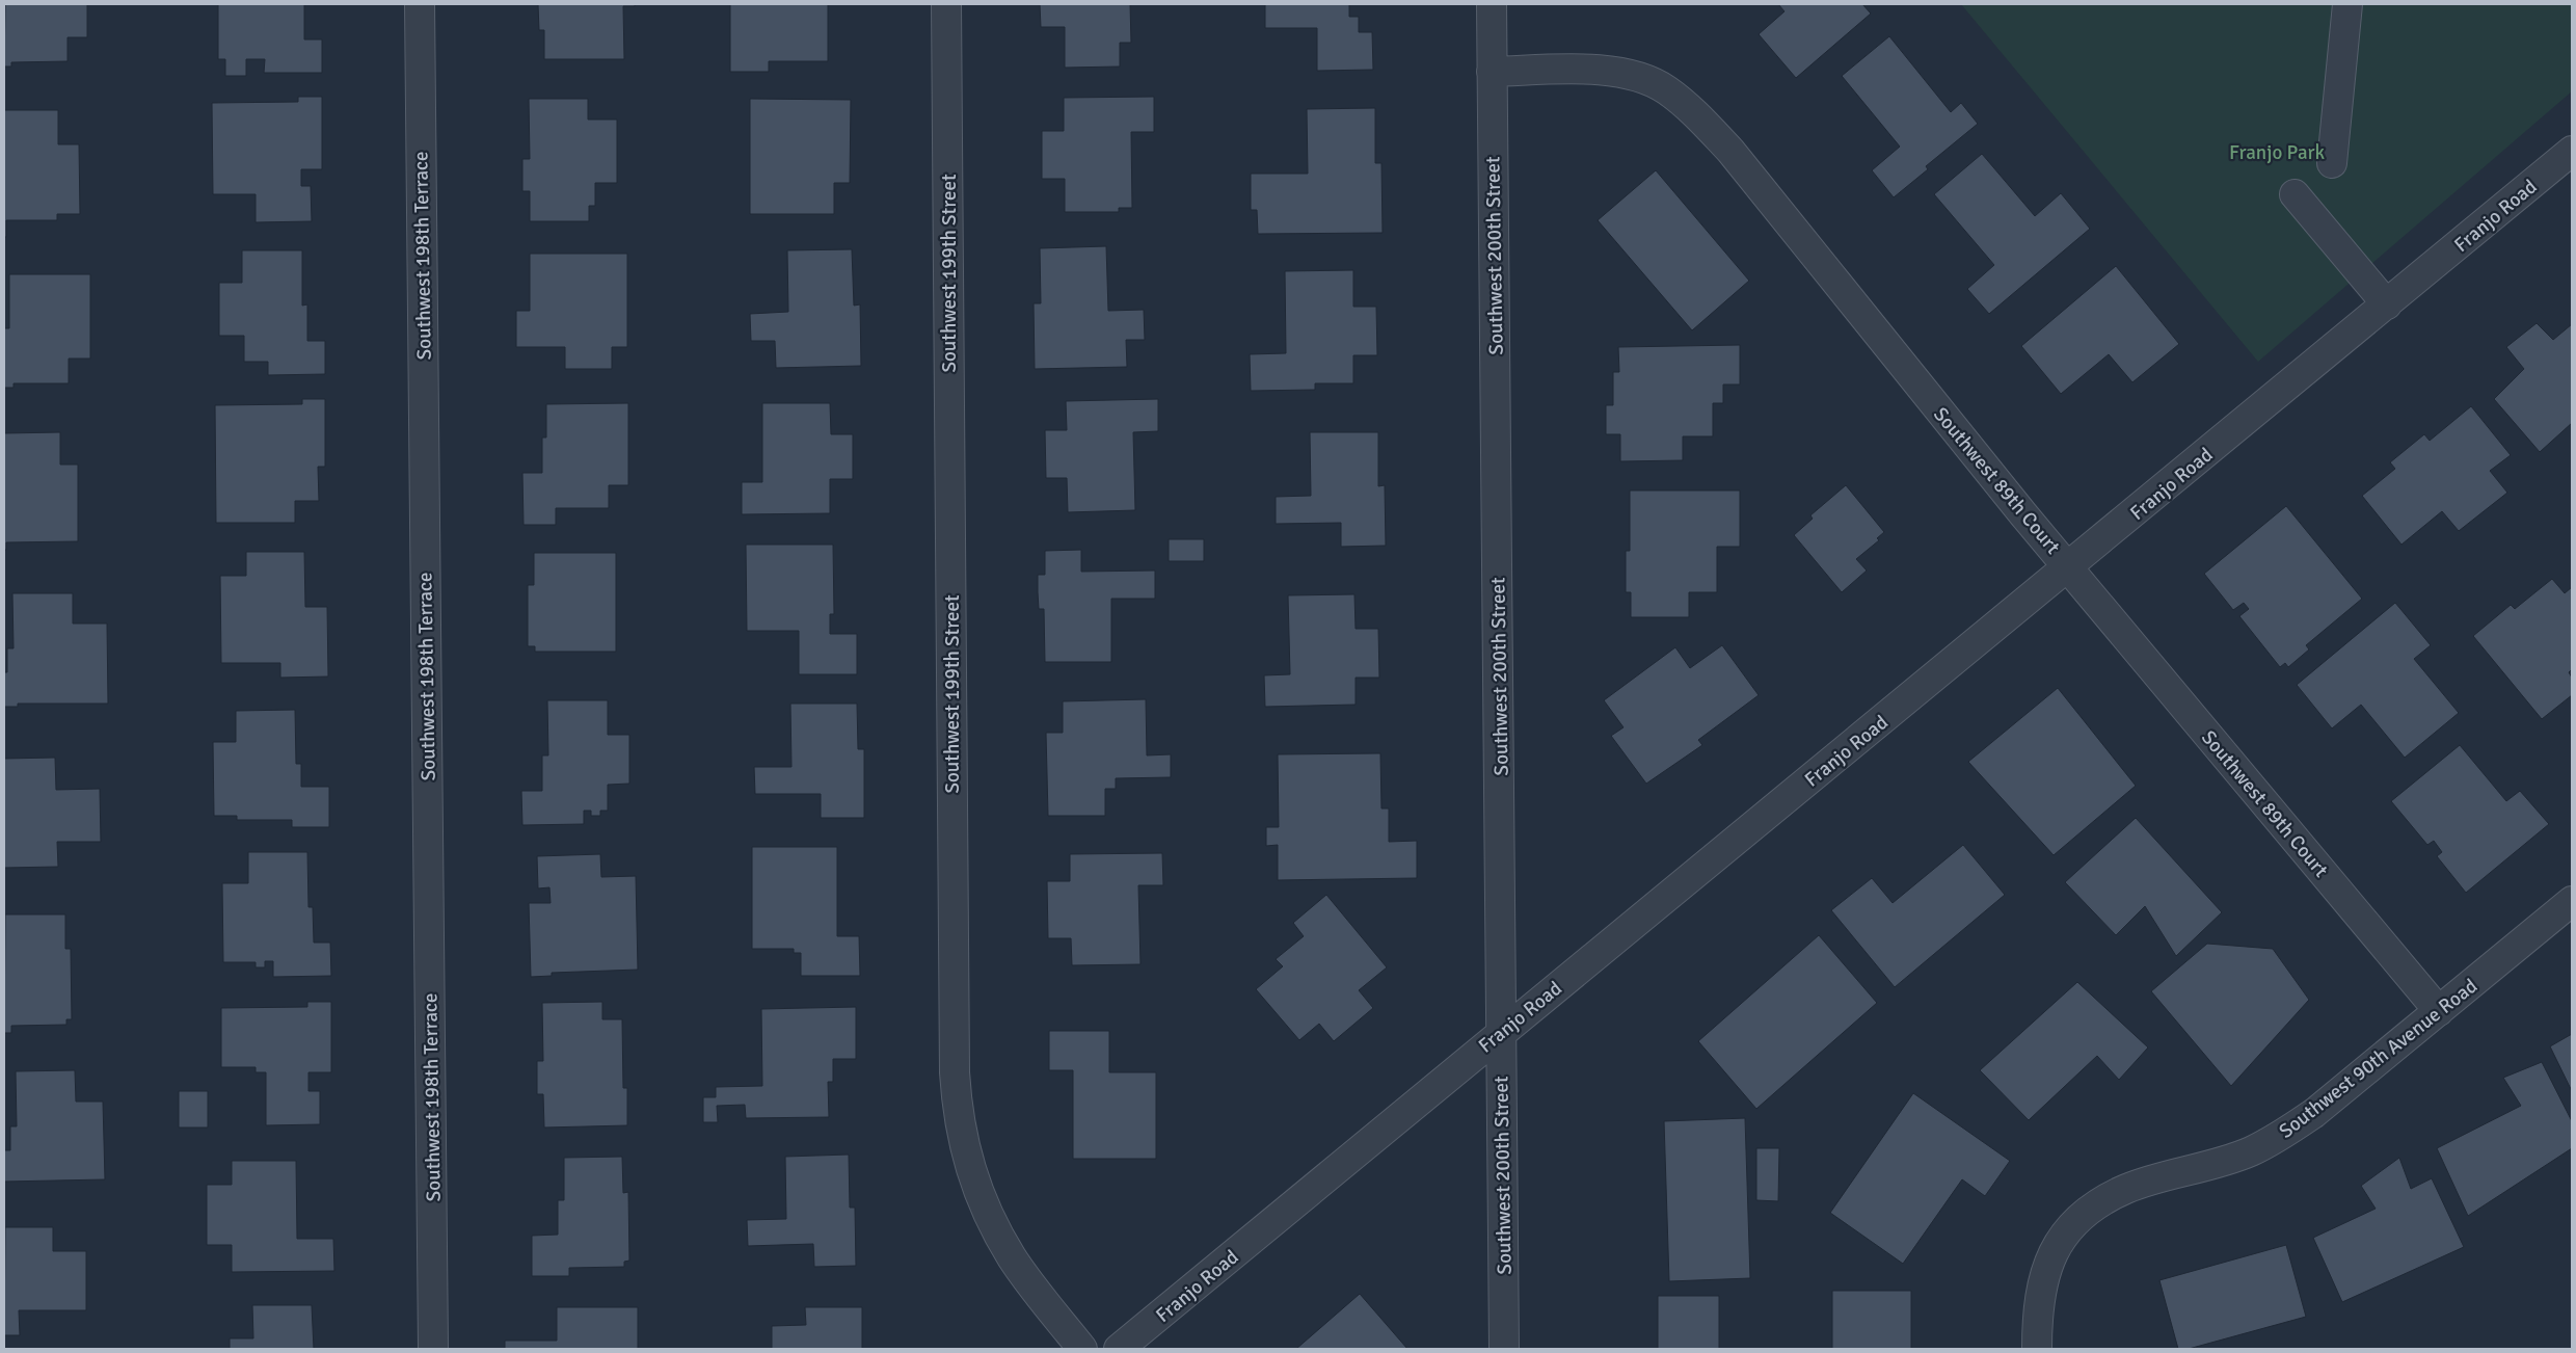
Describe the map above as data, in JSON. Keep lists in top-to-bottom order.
{
  "streets": {
    "street": [
      "Franjo Road",
      "Southwest 198th Terrace",
      "Southwest 200th Street",
      "Southwest 199th Street",
      "Southwest 89th Court",
      "Southwest 90th Avenue Road"
    ]
  },
  "crossings": [
    ["Franjo Road", "Southwest 200th Street"],
    ["Franjo Road", "Southwest 89th Court"],
    ["Southwest 200th Street", "Southwest 89th Court"],
    ["Southwest 89th Court", "Southwest 90th Avenue Road"]
  ],
  "parks": ["Franjo Park"]
}
